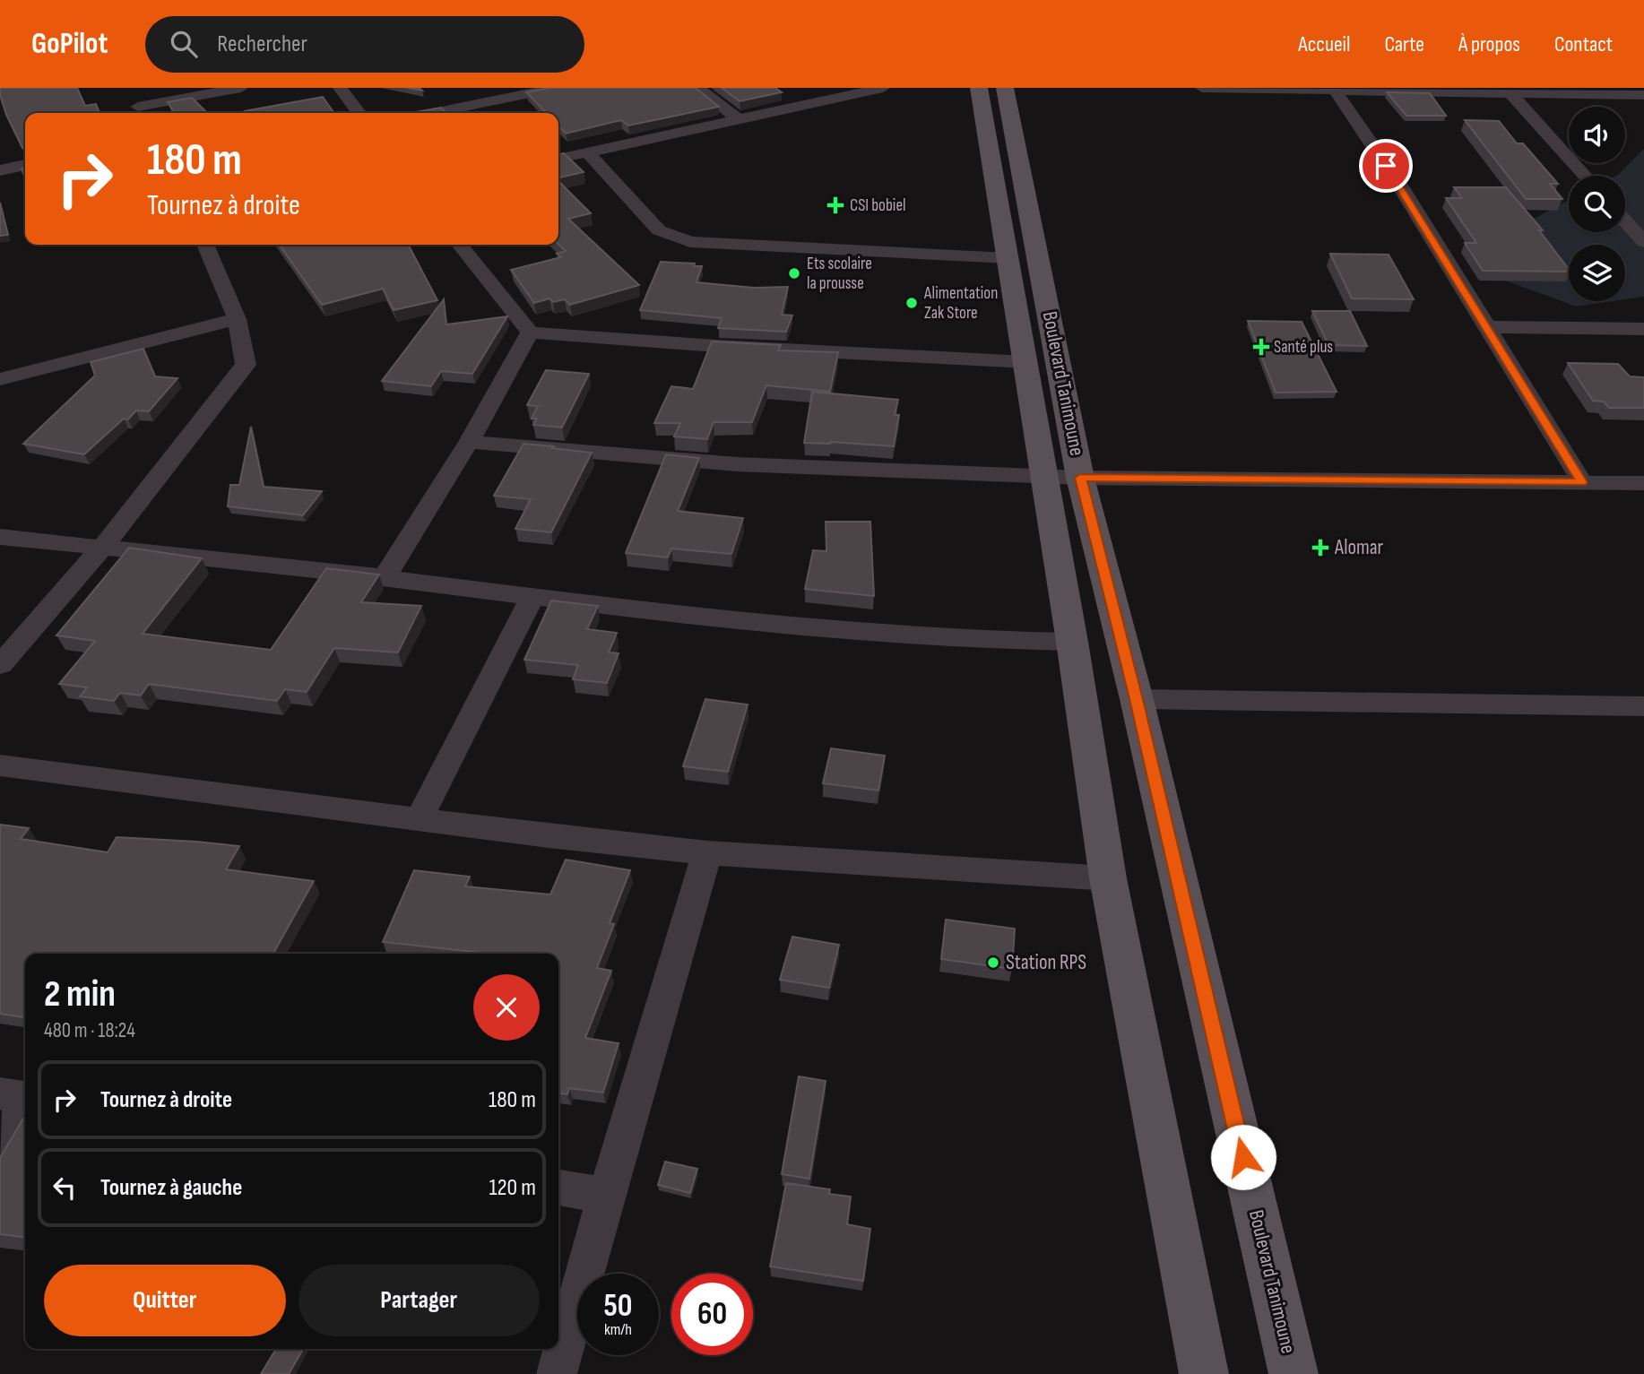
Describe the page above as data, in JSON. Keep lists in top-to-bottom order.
{
  "streets": {
    "main road": ["Boulevard Tanimoune"]
  },
  "places": {
    "health": ["CSI bobiel", "Santé plus", "Alomar"],
    "other": ["Ets scolaire la prousse", "Alimentation Zak Store", "Station RPS"]
  },
  "page": {
    "header": "GoPilot",
    "search": "Rechercher",
    "nav": [
      "Accueil",
      "Carte",
      "À propos",
      "Contact"
    ],
    "turn": ["180 m", "Tournez à droite"],
    "heading": ["2 min", "480 m · 18:24"],
    "list": [
      {
        "name": "Tournez à droite",
        "value": "180 m"
      },
      {
        "name": "Tournez à gauche",
        "value": "120 m"
      }
    ],
    "buttons": ["Quitter", "Partager"],
    "speed": "50 km/h",
    "limit": "60"
  }
}
